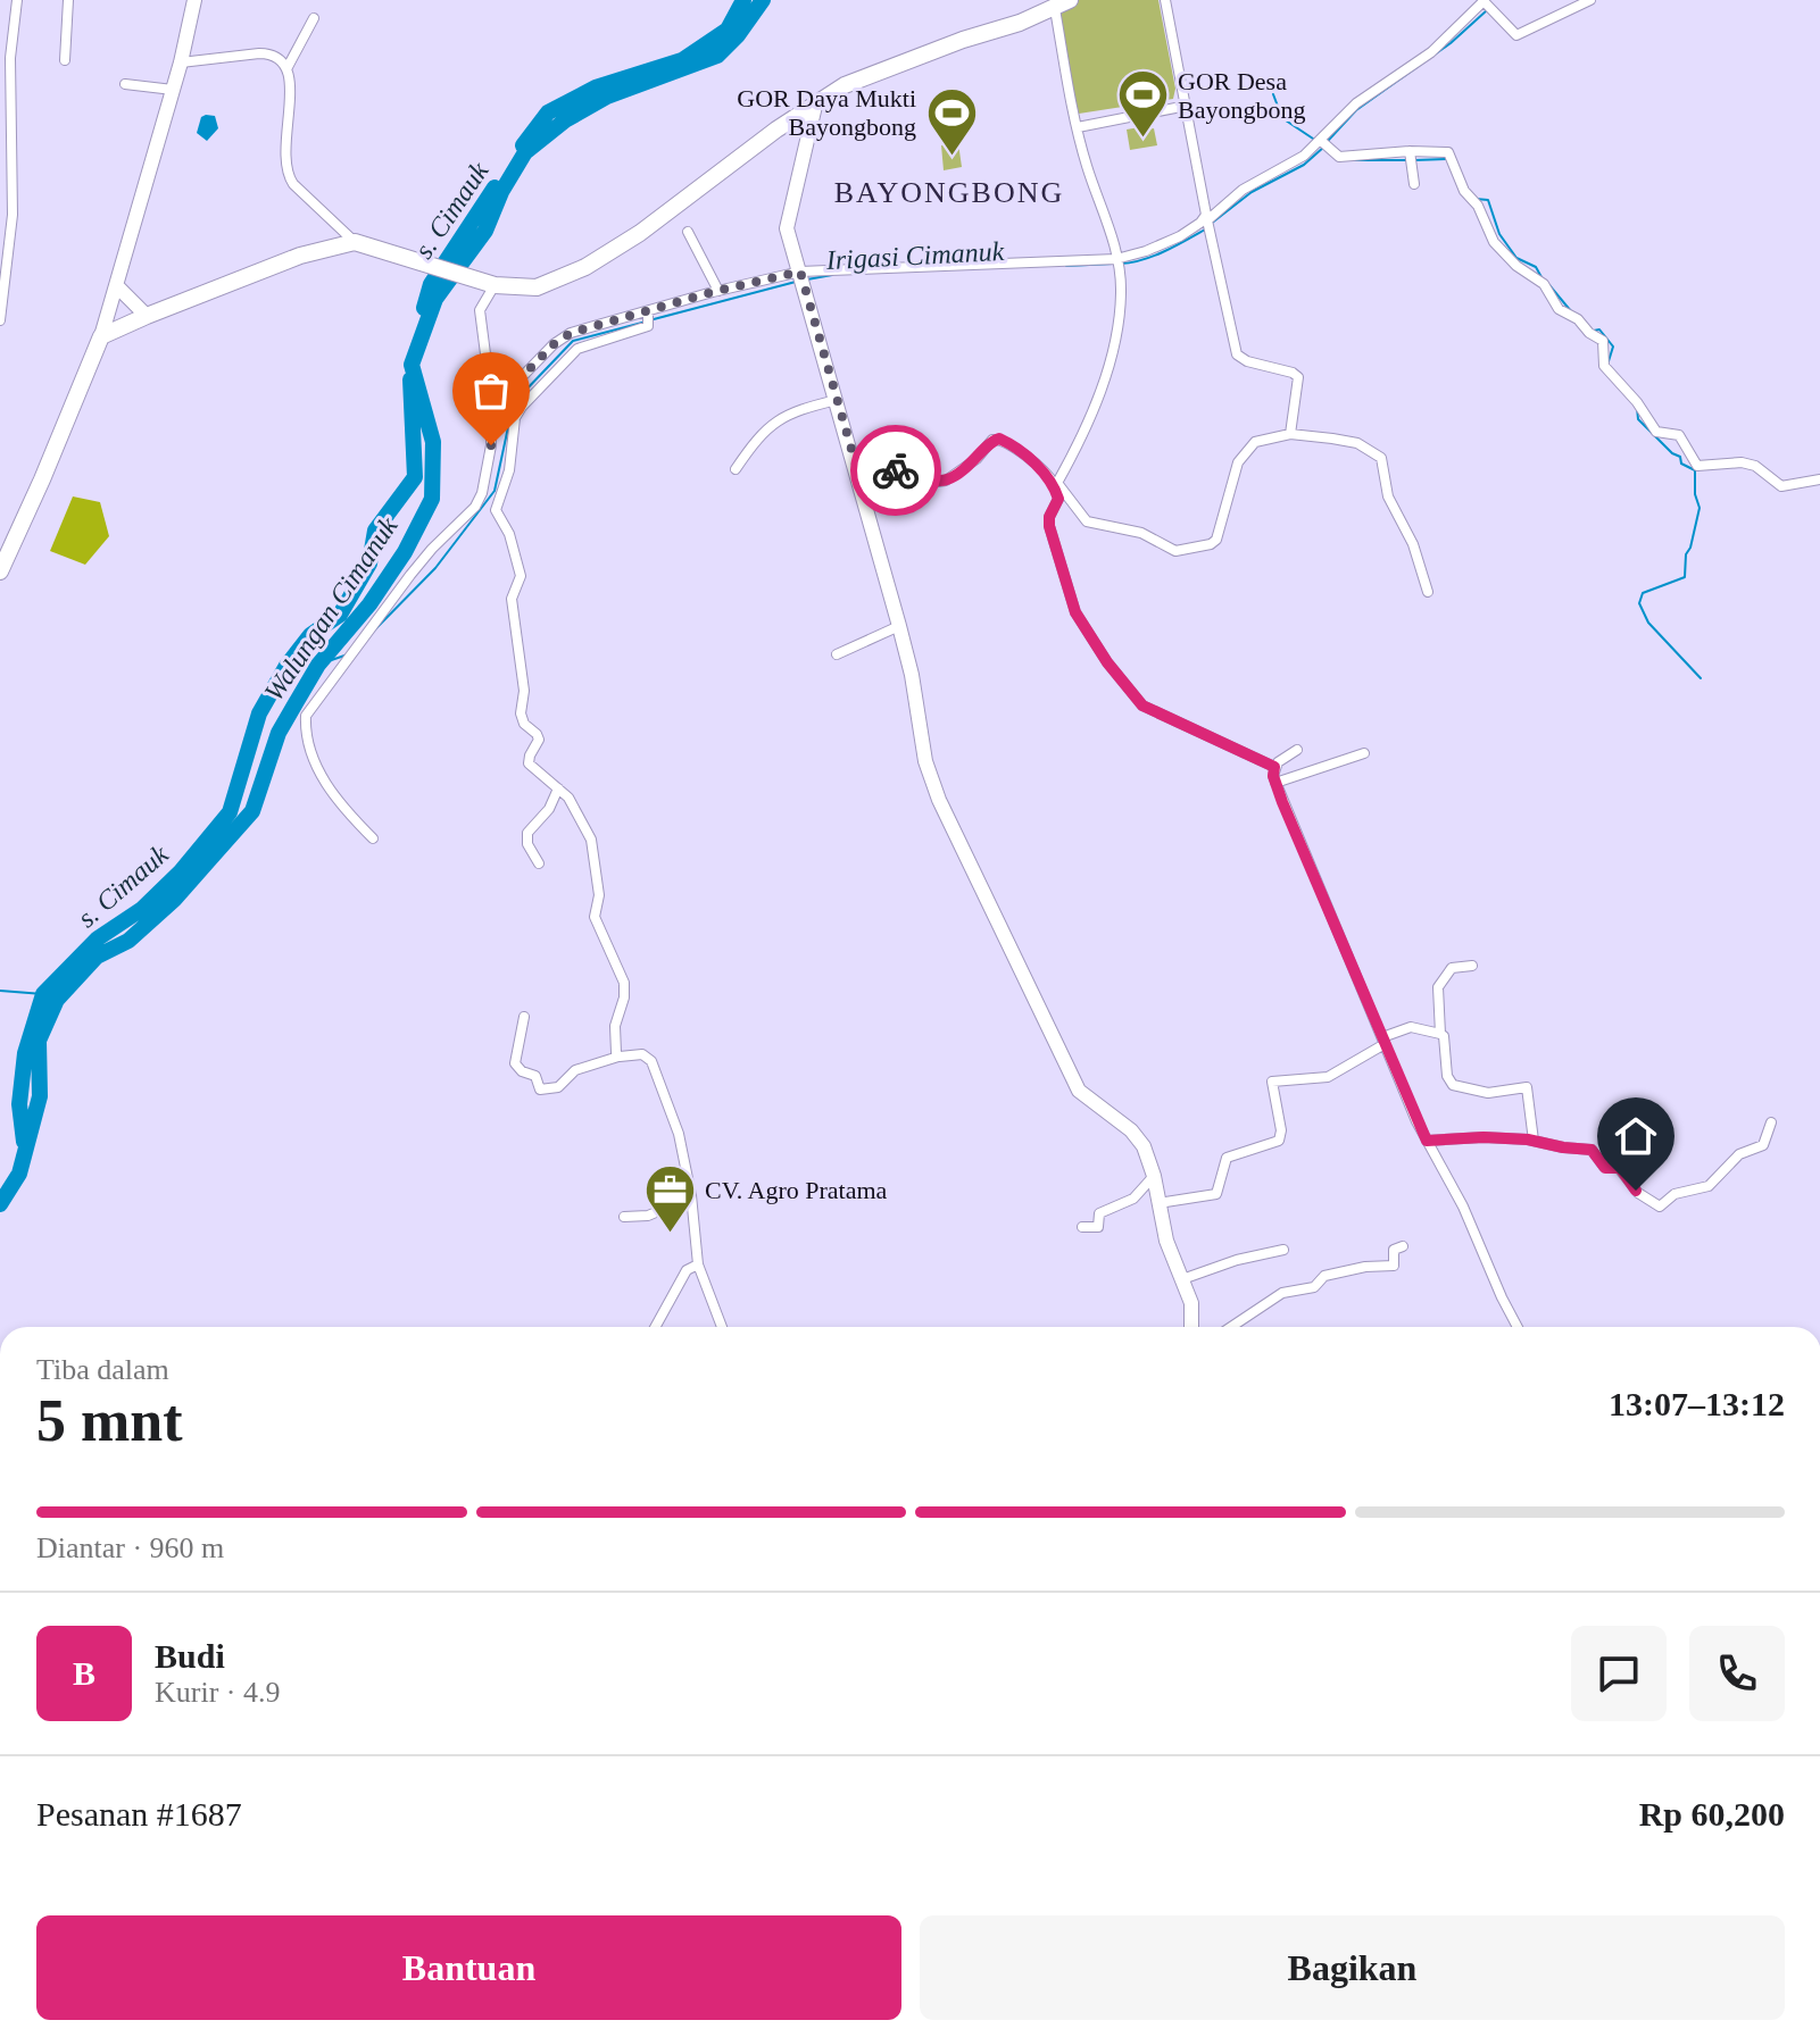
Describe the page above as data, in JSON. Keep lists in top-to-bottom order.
{
  "districts": ["BAYONGBONG"],
  "water": ["s. Cimauk", "Irigasi Cimanuk", "Walungan Cimanuk"],
  "places": {
    "sports": ["GOR Desa Bayongbong", "GOR Daya Mukti Bayongbong"],
    "office": ["CV. Agro Pratama"]
  },
  "page": {
    "heading": ["5 mnt", "Tiba dalam", "13:07–13:12"],
    "panel": [
      "Budi",
      "Kurir · 4.9",
      "Pesanan #1687",
      "Rp 60,200"
    ],
    "bar": "Diantar · 960 m",
    "round": "B",
    "buttons": ["Bantuan", "Bagikan"]
  }
}
